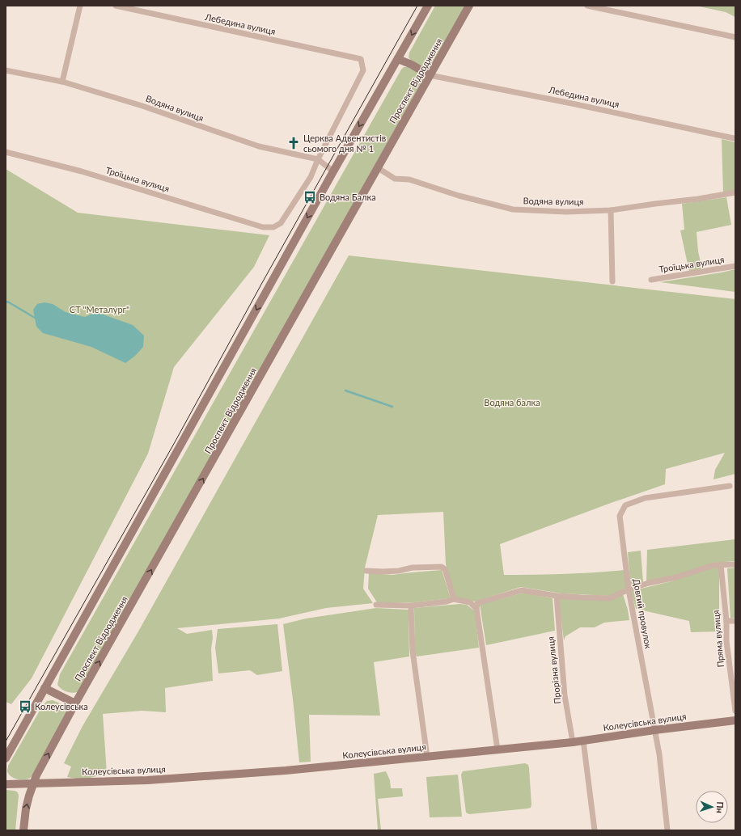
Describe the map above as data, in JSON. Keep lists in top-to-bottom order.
{
  "streets": {
    "main road": ["Проспект Відродження", "Колеусівська вулиця"],
    "street": [
      "Лебедина вулиця",
      "Водяна вулиця",
      "Троїцька вулиця",
      "Довгий провулок",
      "Пряма вулиця",
      "Прорізна вулиця"
    ]
  },
  "crossings": [
    ["Лебедина вулиця", "Проспект Відродження"],
    ["Лебедина вулиця", "Водяна вулиця"],
    ["Лебедина вулиця", "Троїцька вулиця"],
    ["Проспект Відродження", "Водяна вулиця"],
    ["Проспект Відродження", "Колеусівська вулиця"],
    ["Водяна вулиця", "Троїцька вулиця"],
    ["Довгий провулок", "Колеусівська вулиця"],
    ["Прорізна вулиця", "Колеусівська вулиця"]
  ],
  "parks": ["СТ \"Металург\"", "Водяна балка"],
  "places": {
    "church": ["Церква Адвентистів сьомого дня № 1"],
    "bus stop": ["Водяна Балка", "Колеусівська"]
  },
  "north": "right"
}
